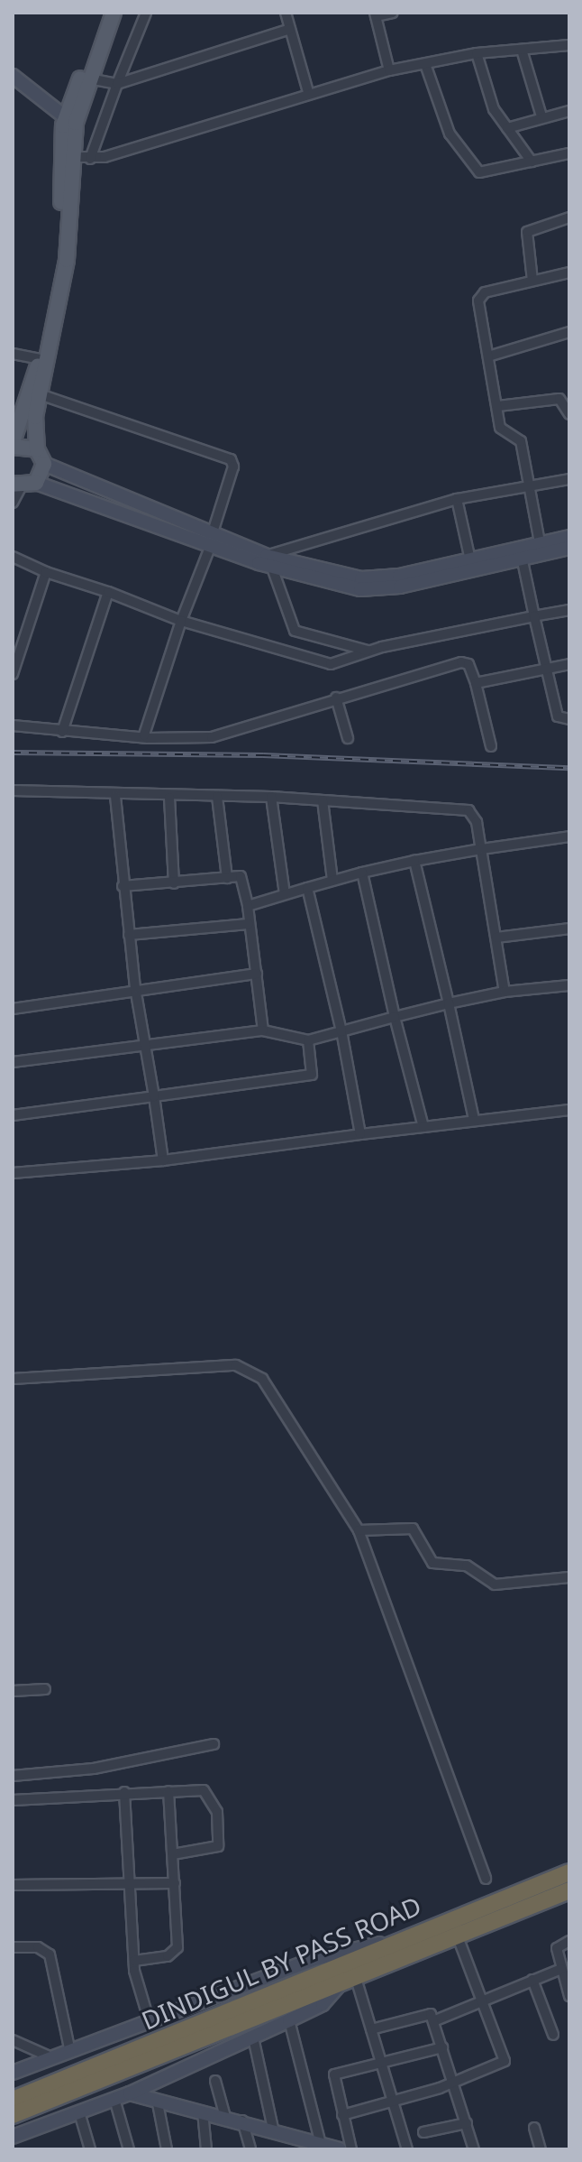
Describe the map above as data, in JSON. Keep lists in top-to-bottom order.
{
  "streets": {
    "highway": ["DINDIGUL BY PASS ROAD"]
  }
}
